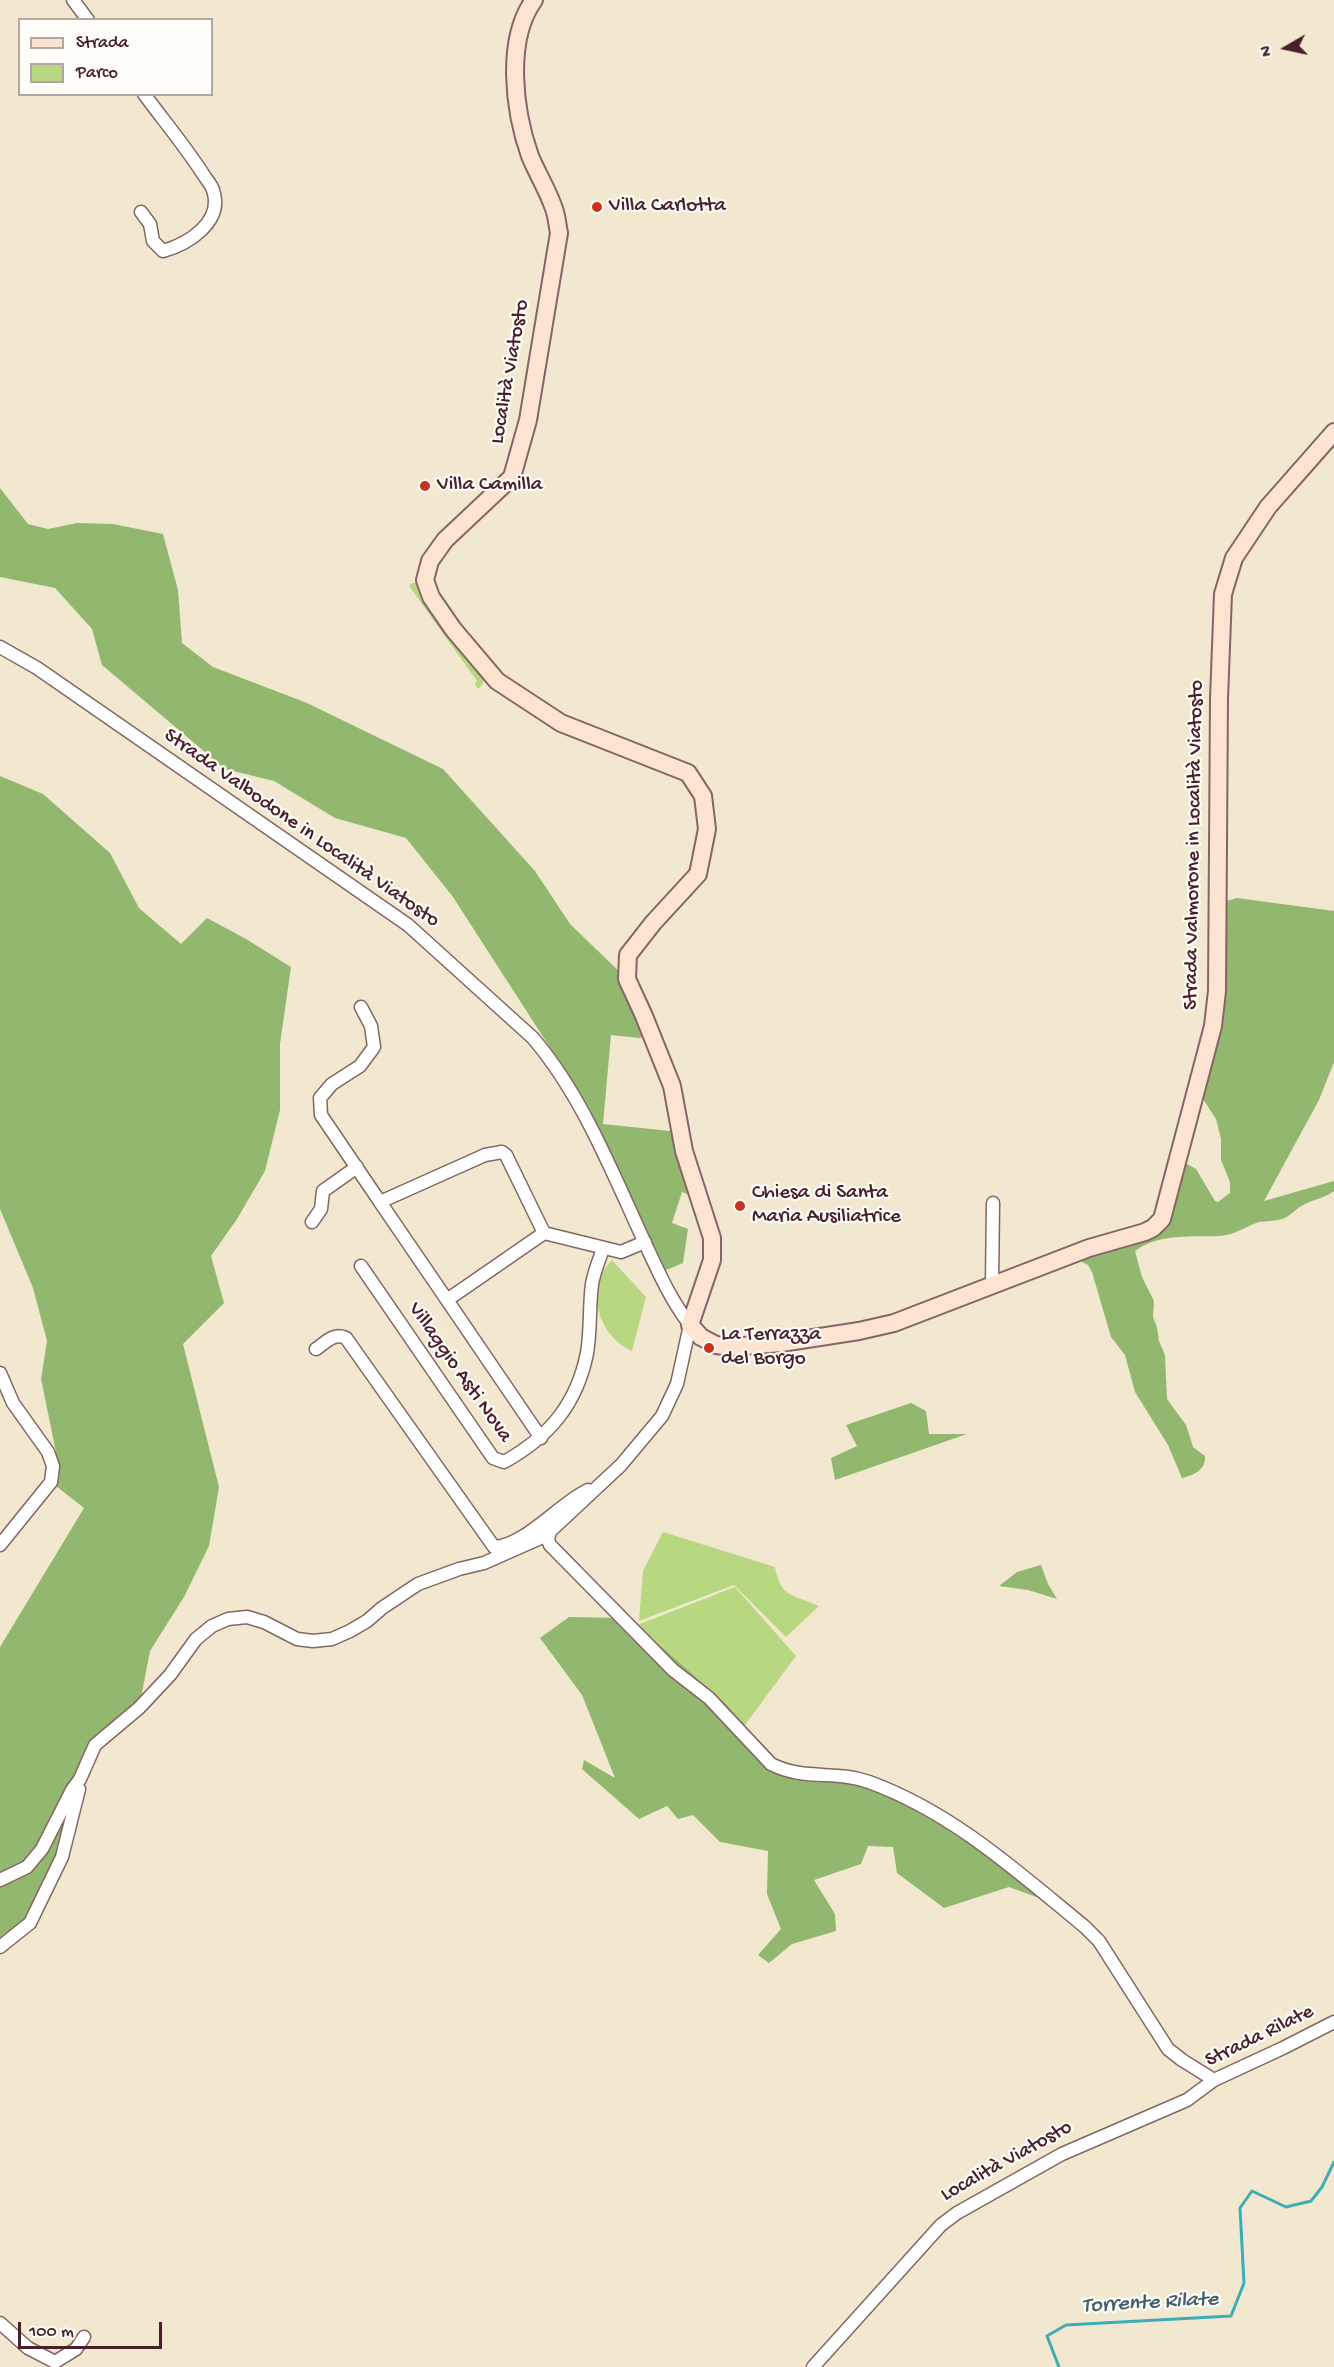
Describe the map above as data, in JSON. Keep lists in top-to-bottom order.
{
  "streets": {
    "street": [
      "Località Viatosto",
      "Strada Valbodone in Località Viatosto",
      "Strada Valmorone in Località Viatosto",
      "Villaggio Asti Nova",
      "Strada Rilate"
    ]
  },
  "crossings": [
    ["Località Viatosto", "Strada Valbodone in Località Viatosto"],
    ["Località Viatosto", "Strada Valmorone in Località Viatosto"],
    ["Località Viatosto", "Strada Rilate"],
    ["Strada Valbodone in Località Viatosto", "Strada Valmorone in Località Viatosto"]
  ],
  "water": ["Torrente Rilate"],
  "places": [
    "Villa Carlotta",
    "Villa Camilla",
    "Chiesa di Santa Maria Ausiliatrice",
    "La Terrazza del Borgo"
  ],
  "legend": ["Strada", "Parco"],
  "scale_bar": "100 m",
  "north": "left"
}
